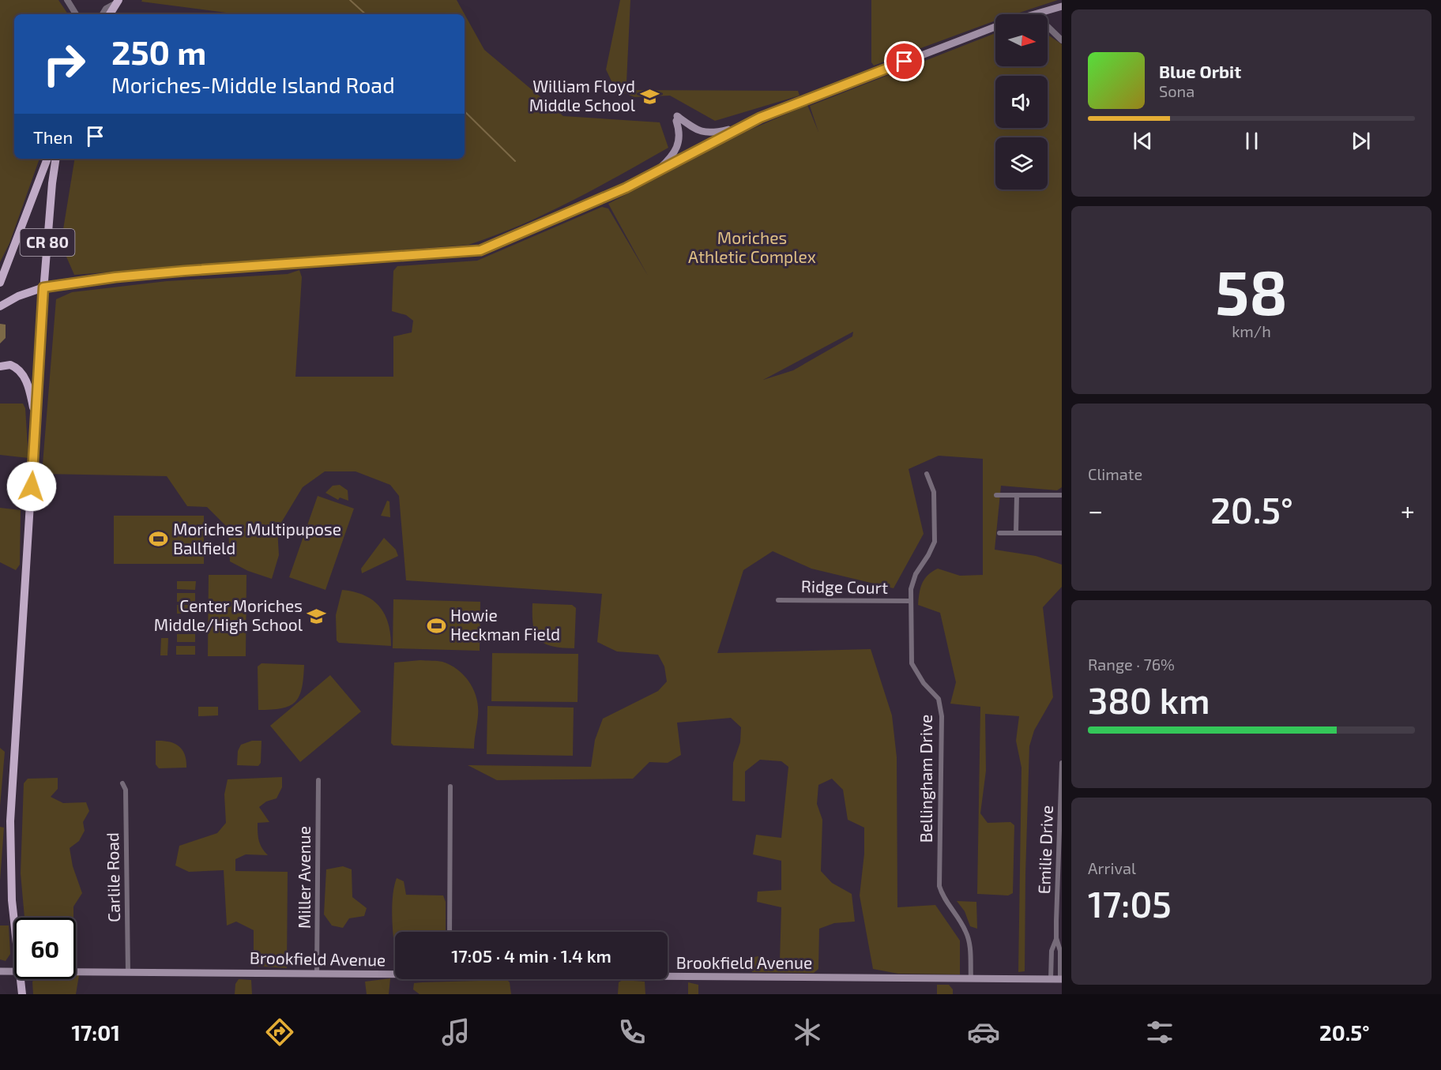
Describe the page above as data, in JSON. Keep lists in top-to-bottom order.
{
  "streets": {
    "main road": ["CR 80", "Brookfield Avenue"],
    "street": [
      "Ridge Court",
      "Bellingham Drive",
      "Emilie Drive",
      "Carlile Road",
      "Miller Avenue"
    ]
  },
  "crossings": [
    ["Ridge Court", "Bellingham Drive"],
    ["Bellingham Drive", "Brookfield Avenue"],
    ["Emilie Drive", "Brookfield Avenue"],
    ["Carlile Road", "Brookfield Avenue"],
    ["Miller Avenue", "Brookfield Avenue"]
  ],
  "parks": ["Moriches Athletic Complex"],
  "places": {
    "school or university": ["William Floyd Middle School", "Center Moriches Middle/High School"],
    "sports": ["Moriches Multipupose Ballfield", "Howie Heckman Field"]
  },
  "north": "right",
  "page": {
    "turn": ["250 m", "Moriches-Middle Island Road"],
    "song": ["Blue Orbit", "Sona"],
    "then": "Then",
    "tile": [
      ["58", "km/h"],
      "Climate",
      ["Range · 76%", "380 km"],
      ["Arrival", "17:05"]
    ],
    "heat": ["−", "20.5°", "+"],
    "limit": "60",
    "trip": "17:05 · 4 min · 1.4 km",
    "tabs": ["17:01", "20.5°"]
  }
}
